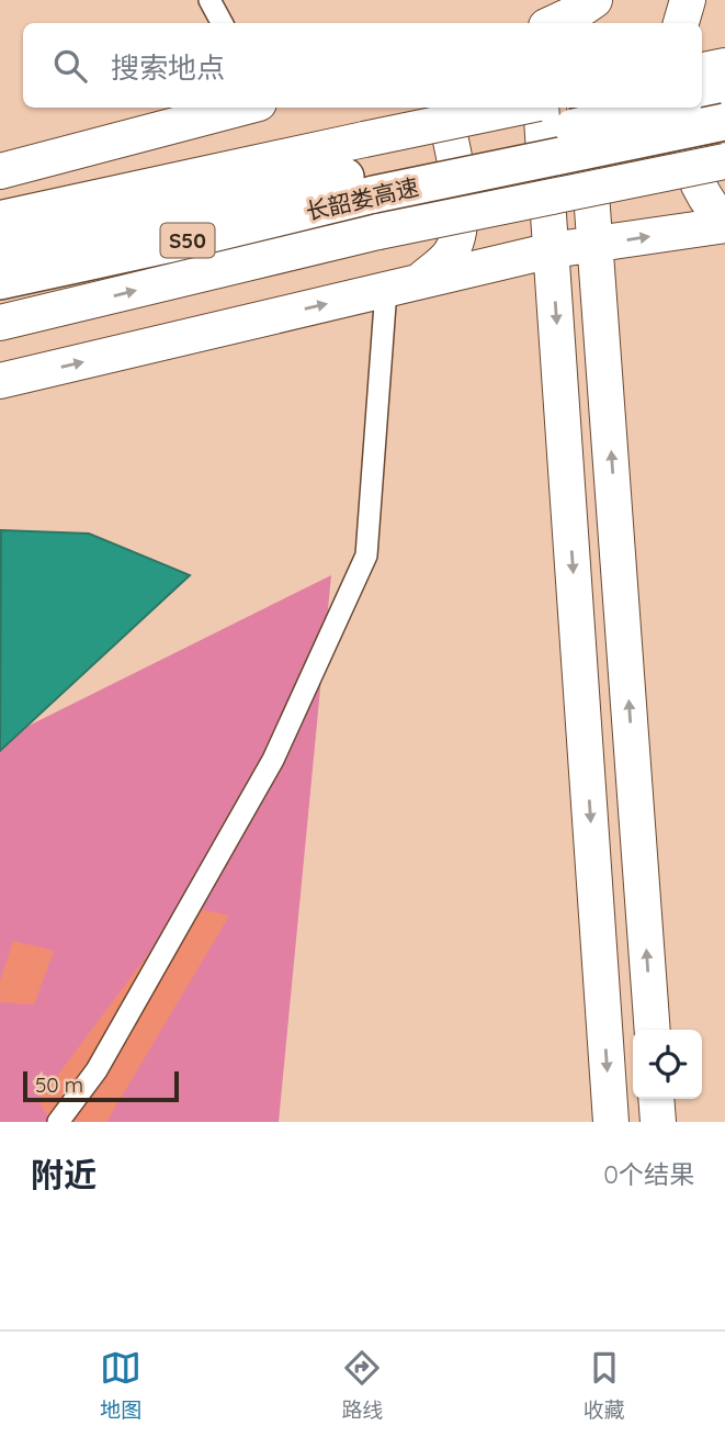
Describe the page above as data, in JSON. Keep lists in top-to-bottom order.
{
  "streets": {
    "highway": ["长韶娄高速", "S50"]
  },
  "scale_bar": "50 m",
  "page": {
    "search": "搜索地点",
    "scale": "50 m",
    "heading": ["附近", "0个结果"],
    "nav": ["地图", "路线", "收藏"]
  }
}
